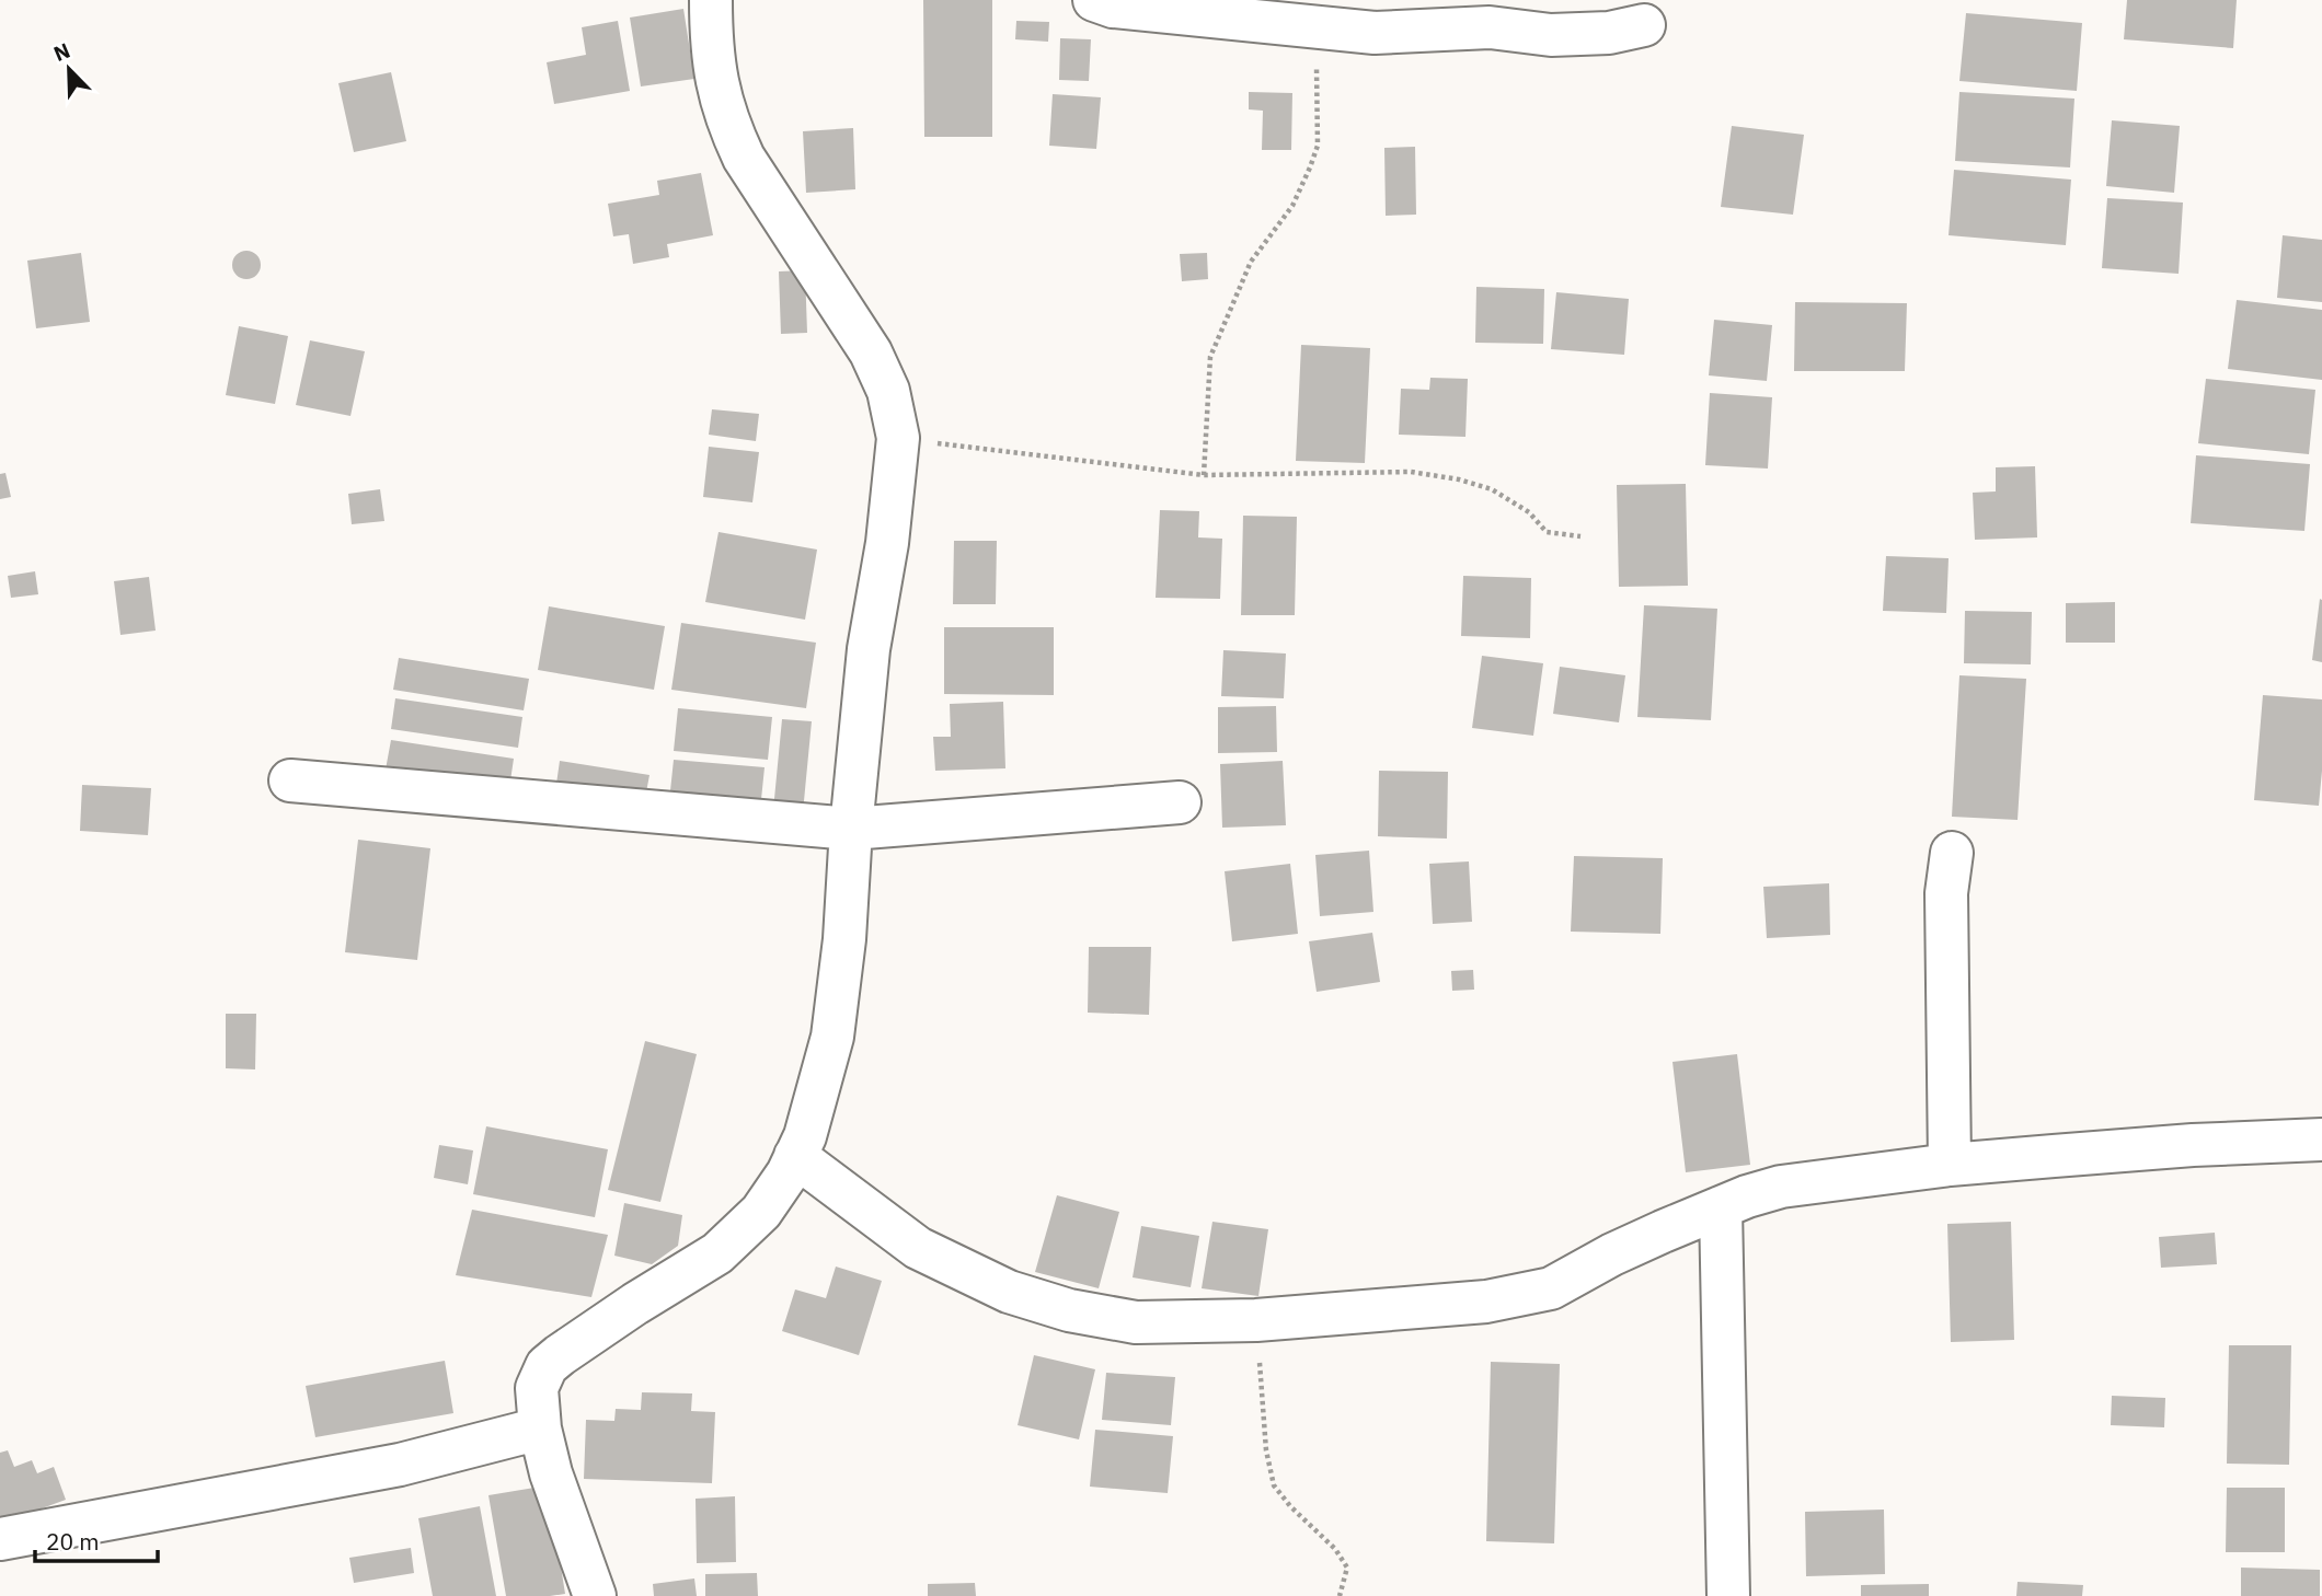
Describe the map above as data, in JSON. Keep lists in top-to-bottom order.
{
  "scale_bar": "20 m",
  "north": "top left"
}
